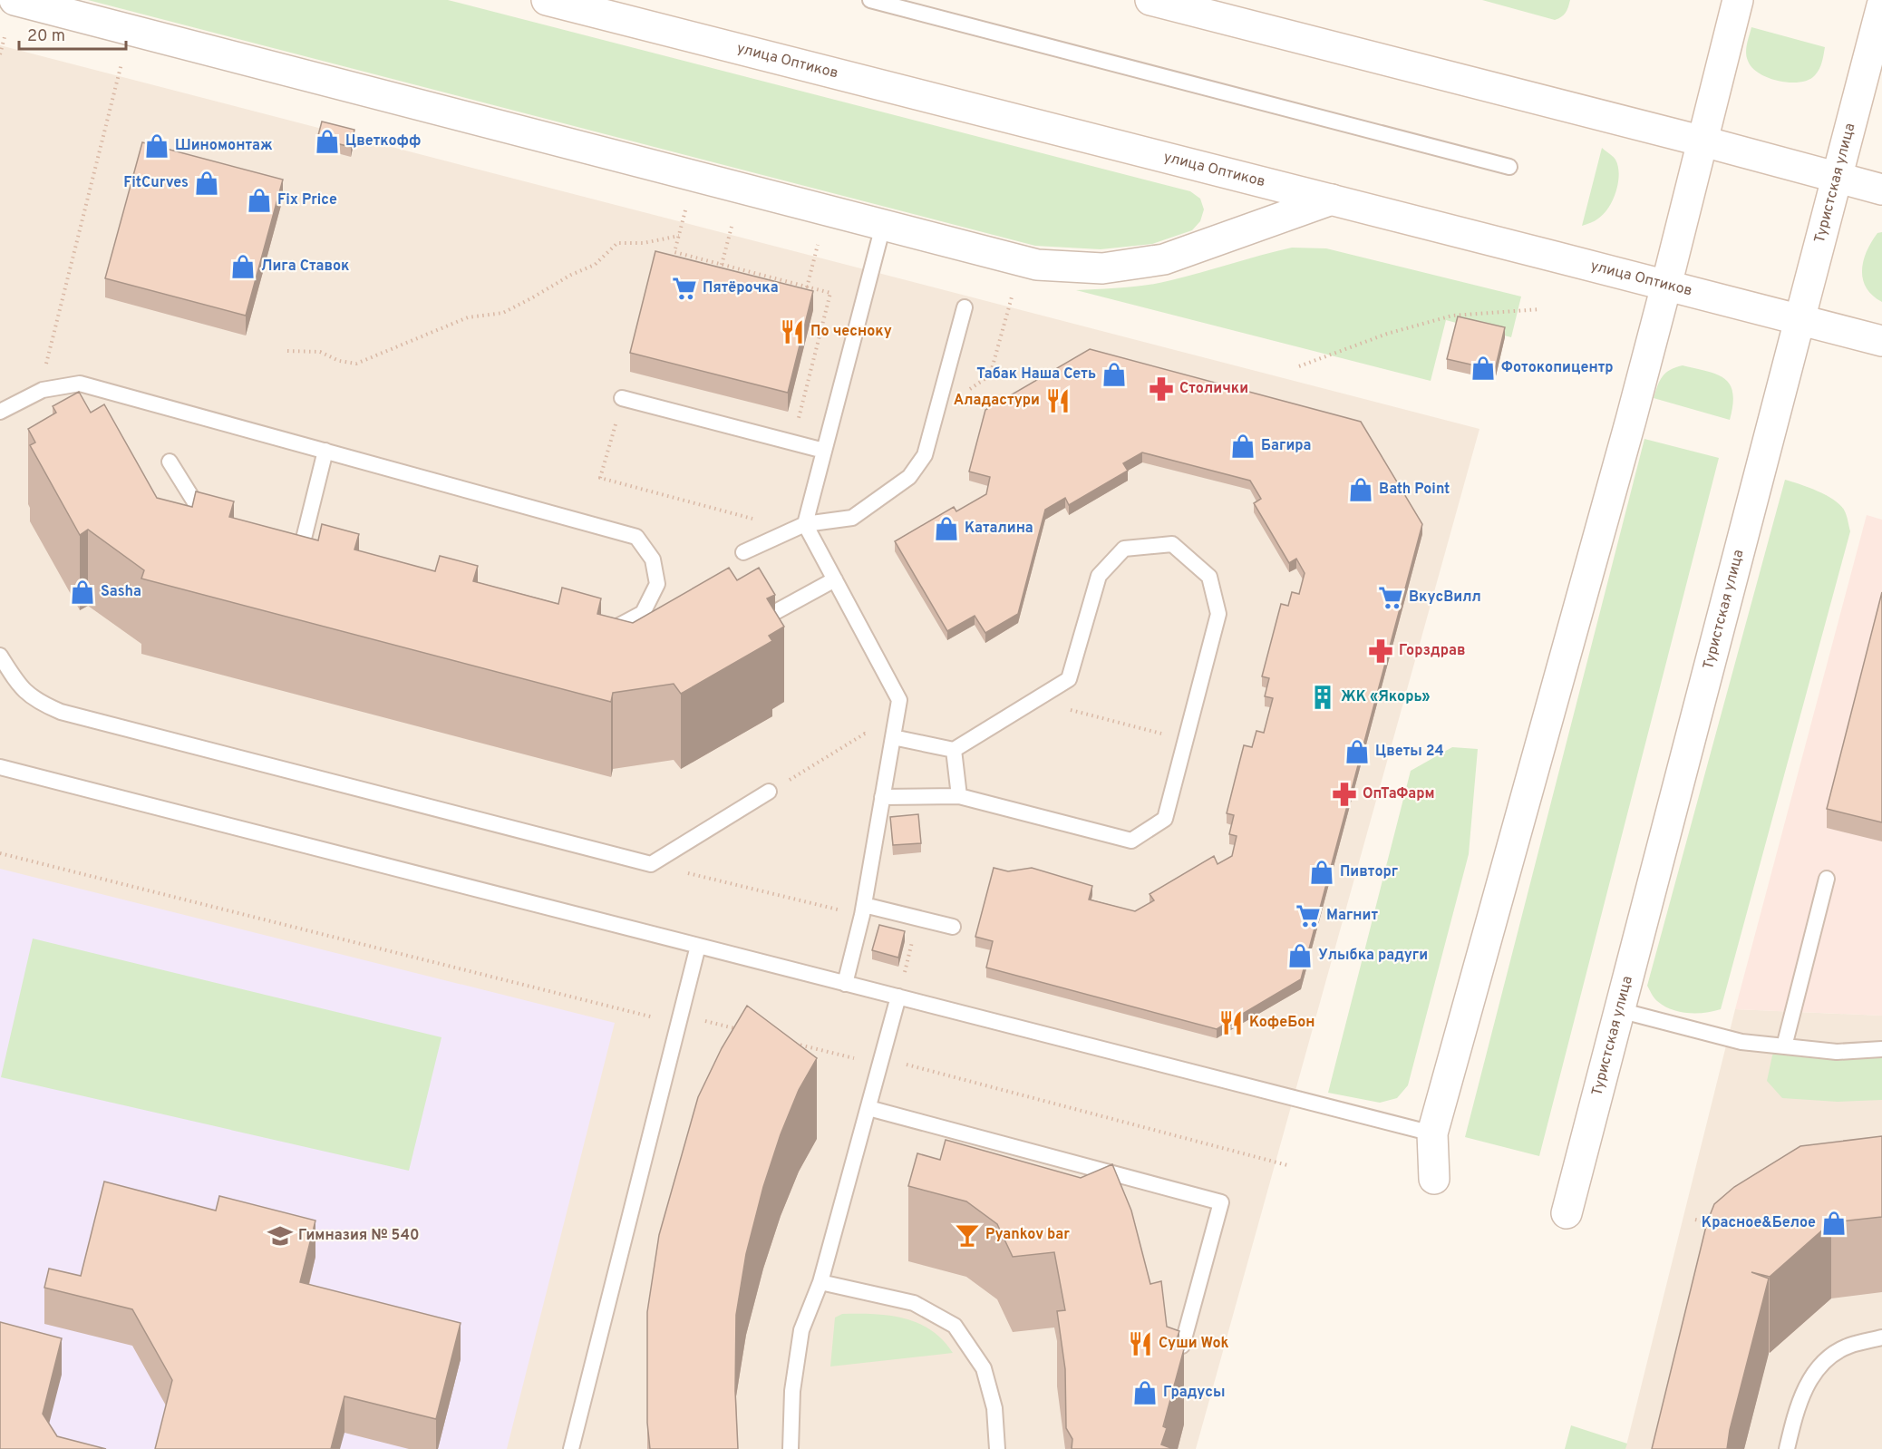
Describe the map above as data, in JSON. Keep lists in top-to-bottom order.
{
  "streets": {
    "street": ["улица Оптиков", "Туристская улица"]
  },
  "crossings": [
    ["улица Оптиков", "Туристская улица"]
  ],
  "places": {
    "shop": [
      "Цветкофф",
      "Шиномонтаж",
      "FitCurves",
      "Fix Price",
      "Лига Ставок",
      "Фотокопицентр",
      "Табак Наша Сеть",
      "Багира",
      "Bath Point",
      "Каталина",
      "Sasha",
      "Цветы 24",
      "Пивторг",
      "Улыбка радуги",
      "Красное&Белое",
      "Градусы"
    ],
    "supermarket": ["Пятёрочка", "ВкусВилл", "Магнит"],
    "restaurant": [
      "По чесноку",
      "Аладастури",
      "КофеБон",
      "Суши Wok"
    ],
    "pharmacy": ["Столички", "Горздрав", "ОпТаФарм"],
    "building": ["ЖК «Якорь»"],
    "bar": ["Pyankov bar"],
    "school or university": ["Гимназия № 540"]
  },
  "scale_bar": "20 m"
}
